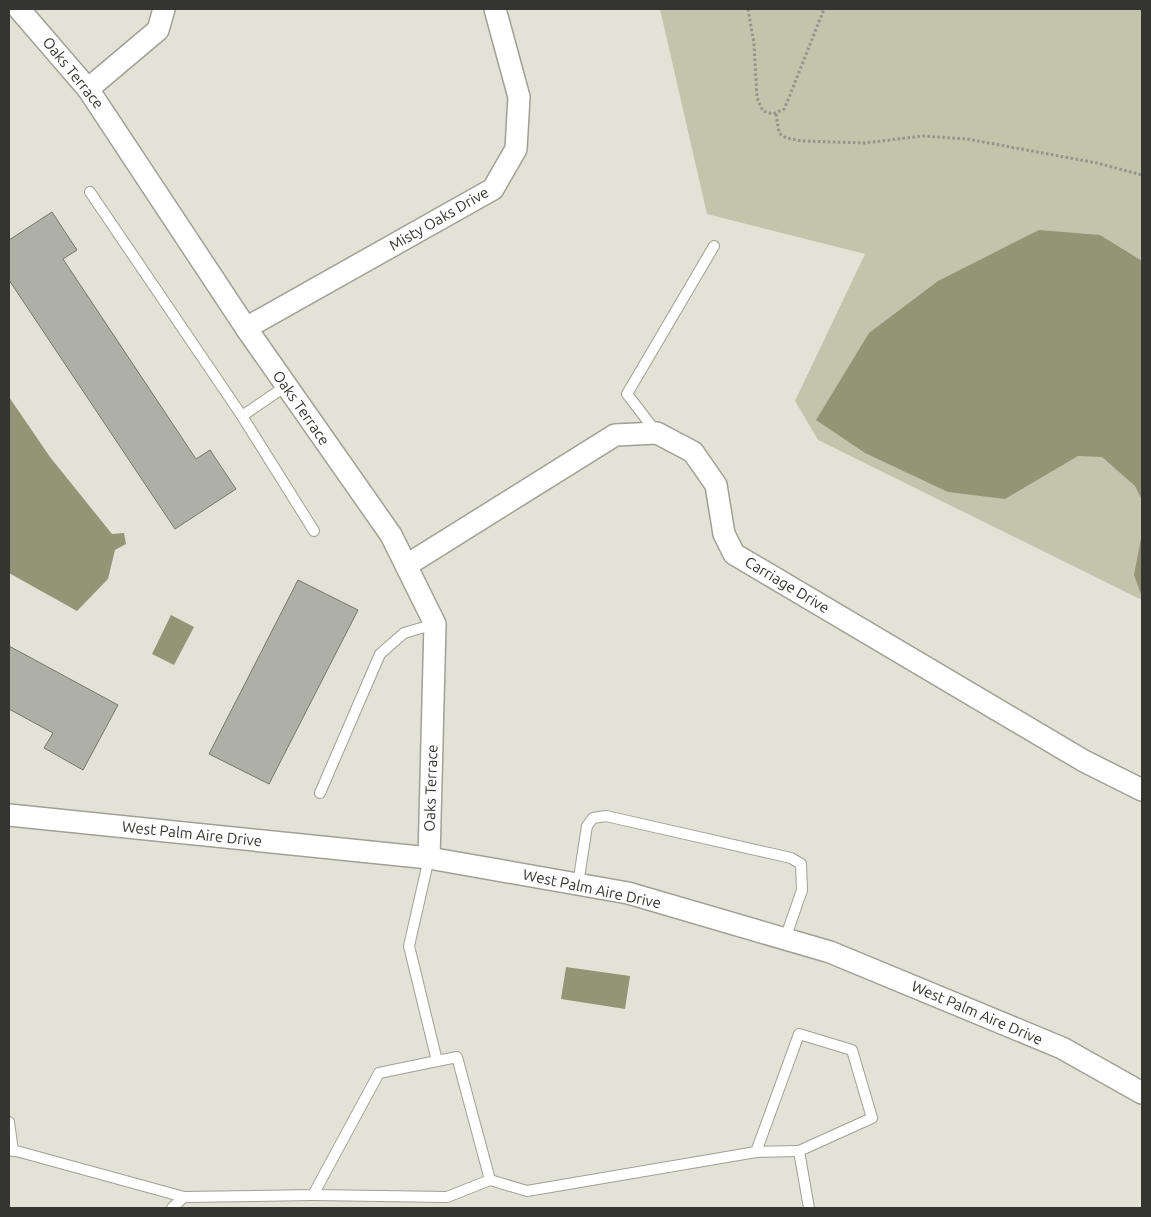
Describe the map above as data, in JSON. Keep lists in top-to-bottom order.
{
  "streets": {
    "street": [
      "Oaks Terrace",
      "Misty Oaks Drive",
      "Carriage Drive",
      "West Palm Aire Drive"
    ]
  },
  "crossings": [
    ["Oaks Terrace", "Misty Oaks Drive"],
    ["Oaks Terrace", "West Palm Aire Drive"]
  ]
}
